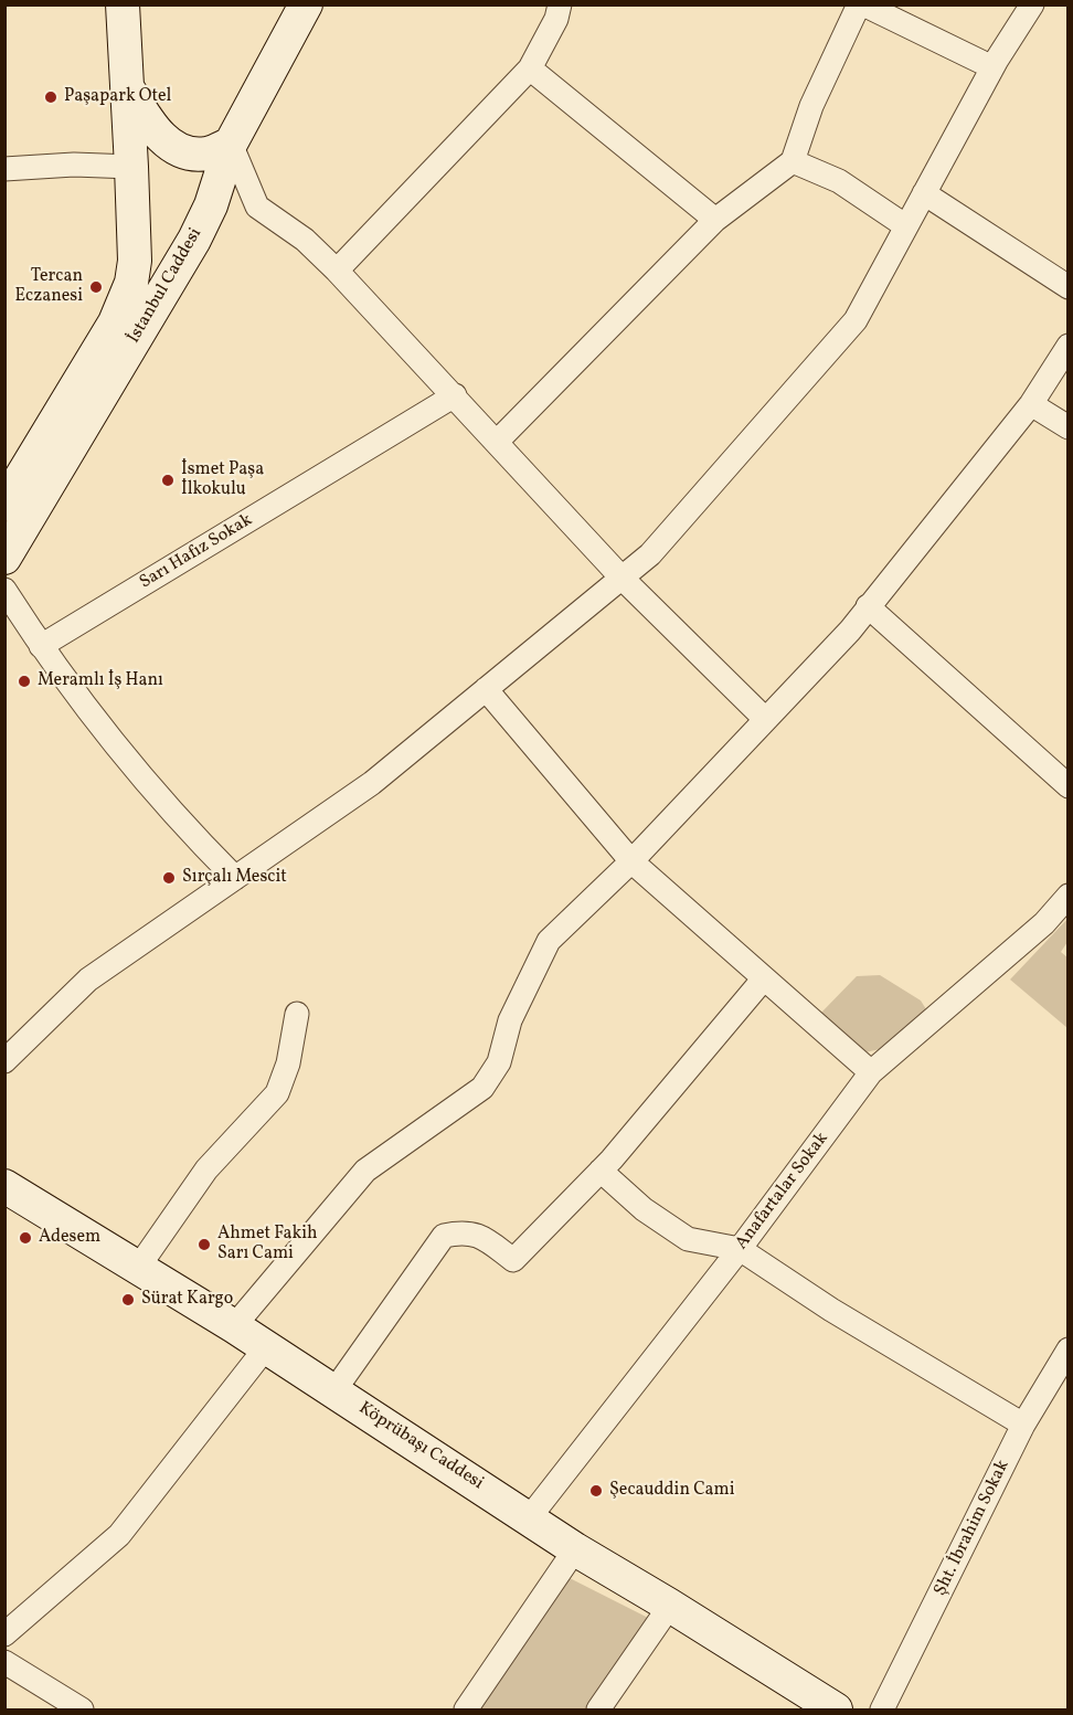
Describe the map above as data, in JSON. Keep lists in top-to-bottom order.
{
  "streets": {
    "main road": ["İstanbul Caddesi", "Köprübaşı Caddesi"],
    "street": ["Sarı Hafız Sokak", "Anafartalar Sokak", "Şht. İbrahim Sokak"]
  },
  "crossings": [
    ["Anafartalar Sokak", "Köprübaşı Caddesi"]
  ],
  "places": [
    "Paşapark Otel",
    "Tercan Eczanesi",
    "İsmet Paşa İlkokulu",
    "Meramlı İş Hanı",
    "Sırçalı Mescit",
    "Adesem",
    "Ahmet Fakih Sarı Cami",
    "Sürat Kargo",
    "Şecauddin Cami"
  ]
}
